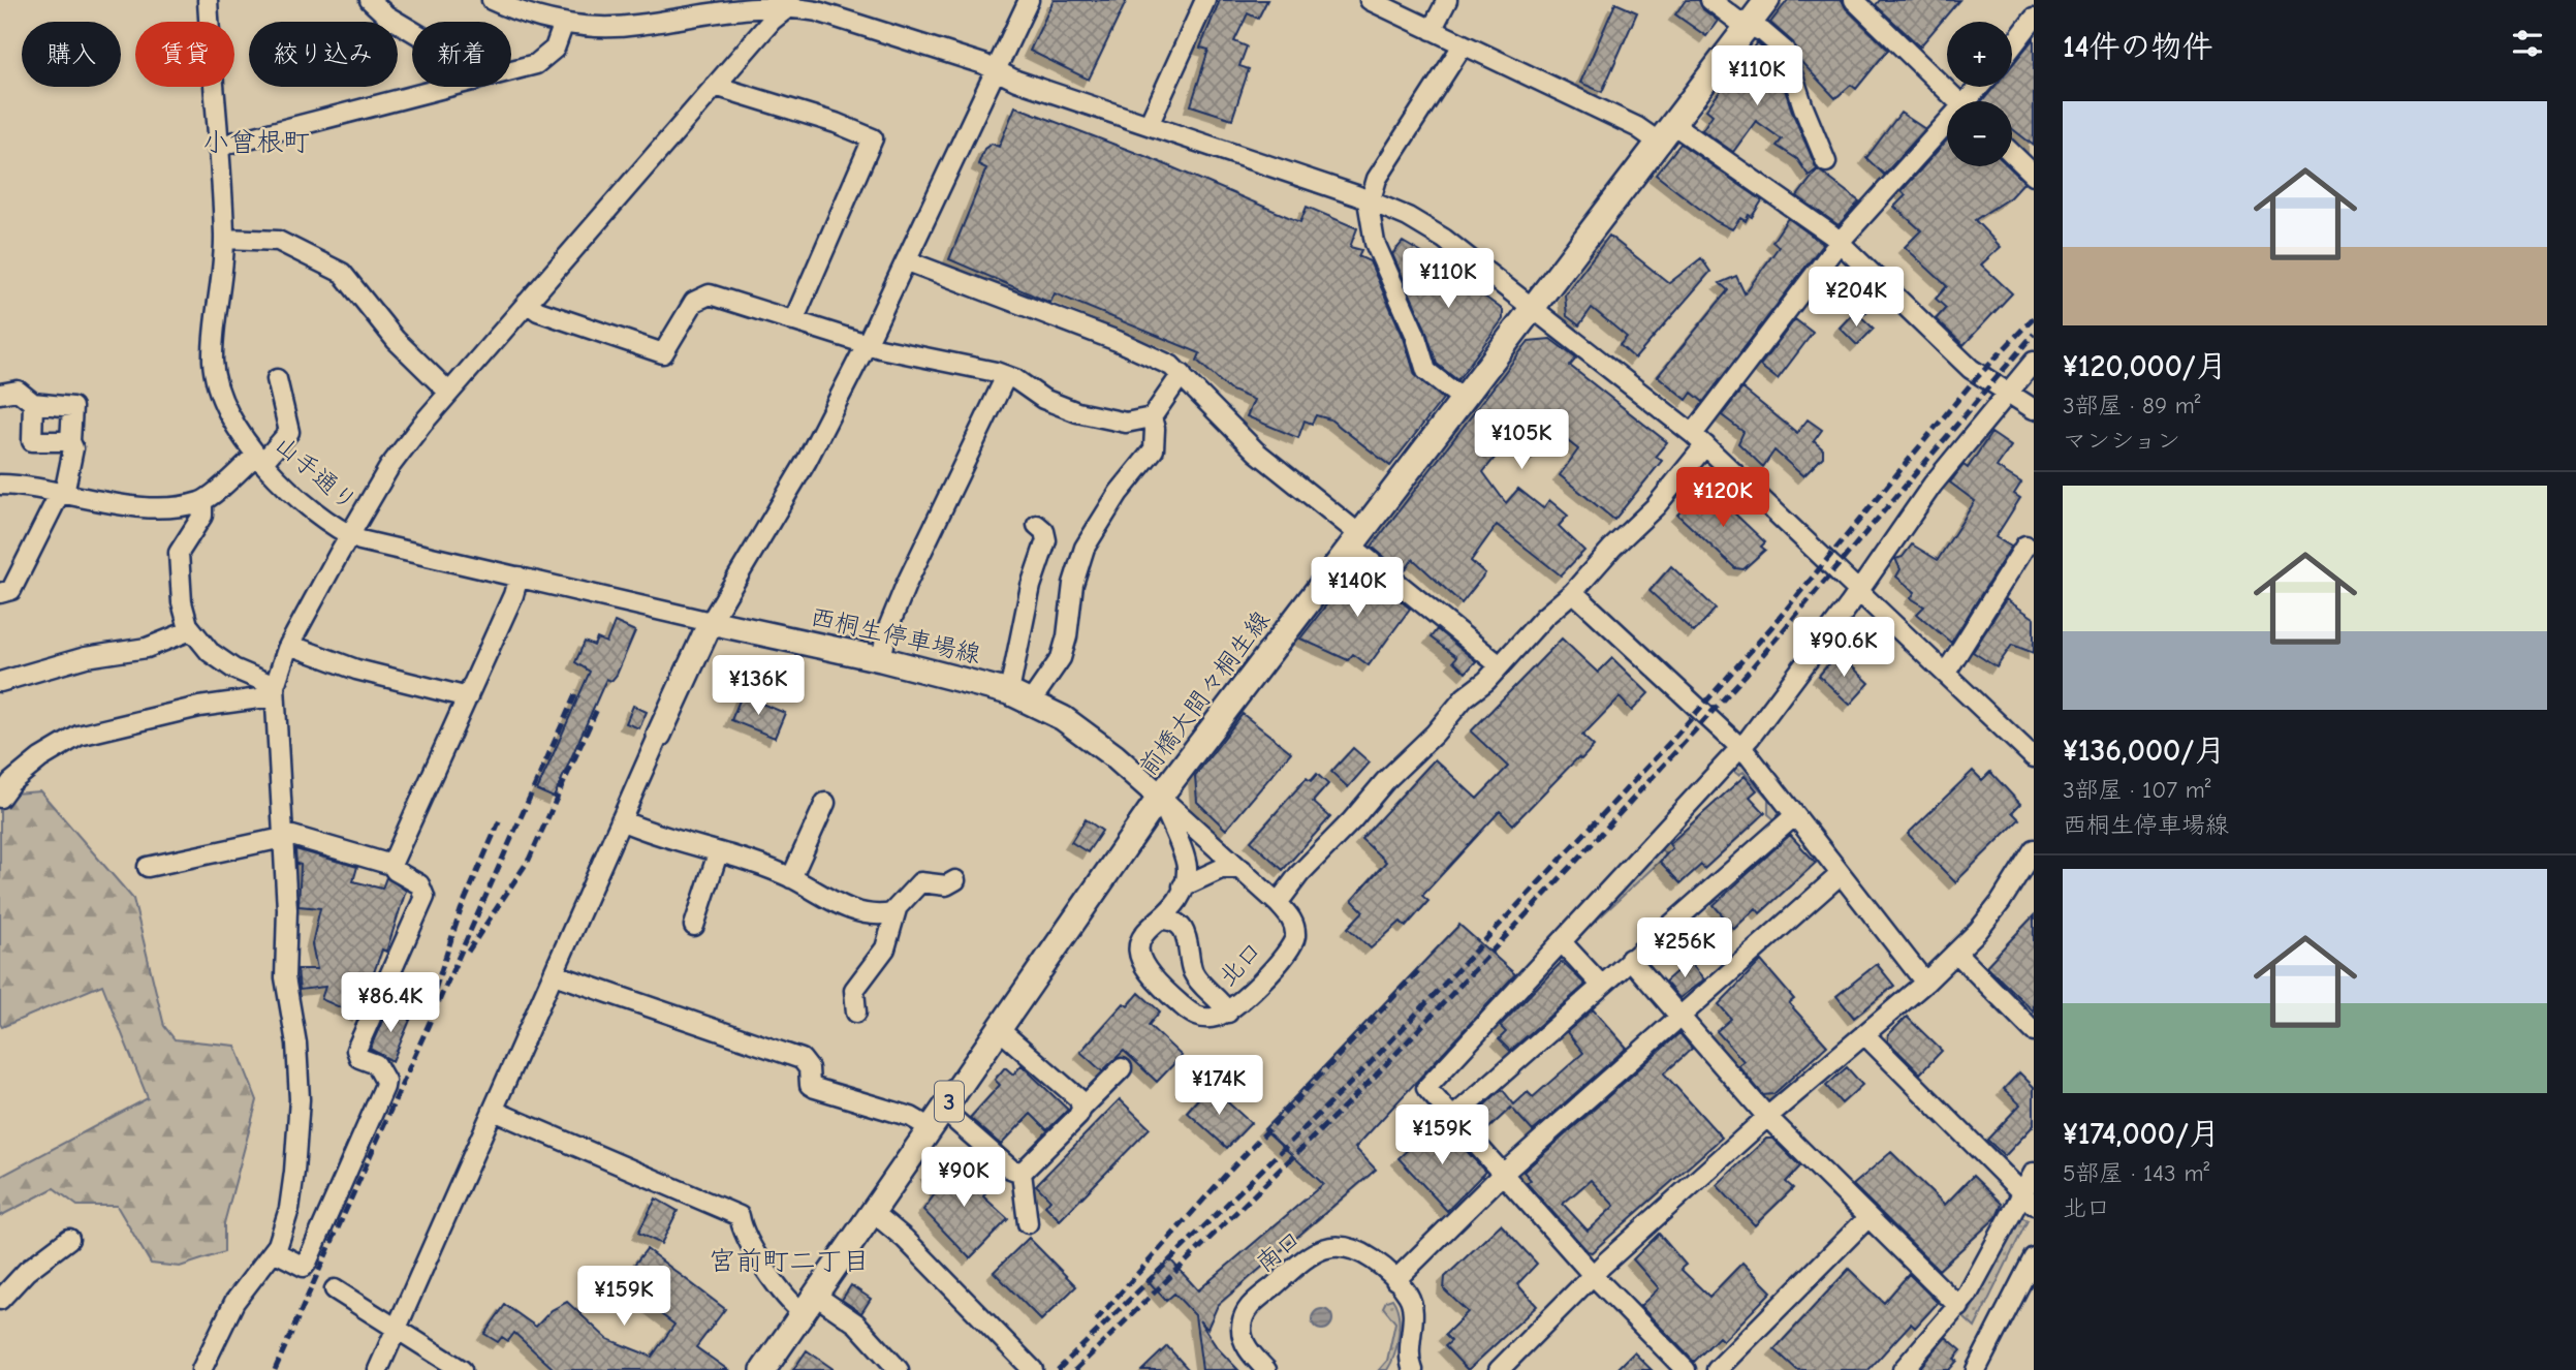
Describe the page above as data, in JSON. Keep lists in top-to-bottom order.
{
  "streets": {
    "main road": ["西桐生停車場線", "前橋大間々桐生線", "3"],
    "street": ["山手通り", "北口", "南口"]
  },
  "crossings": [
    ["山手通り", "西桐生停車場線"],
    ["西桐生停車場線", "前橋大間々桐生線"],
    ["西桐生停車場線", "北口"],
    ["前橋大間々桐生線", "北口"]
  ],
  "districts": ["小曾根町", "宮前町二丁目"],
  "page": {
    "heading": "14件の物件",
    "map_buttons": ["+", "−"],
    "chip": [
      "購入",
      "賃貸",
      "絞り込み",
      "新着"
    ],
    "price": [
      "¥110K",
      "¥110K",
      "¥204K",
      "¥105K",
      "¥120K",
      "¥140K",
      "¥90.6K",
      "¥136K",
      "¥256K",
      "¥86.4K",
      "¥174K",
      "¥159K",
      "¥90K",
      "¥159K"
    ],
    "list": [
      {
        "name": "¥120,000/月",
        "note": "3部屋 · 89 m² · マンション"
      },
      {
        "name": "¥136,000/月",
        "note": "3部屋 · 107 m² · 西桐生停車場線"
      },
      {
        "name": "¥174,000/月",
        "note": "5部屋 · 143 m² · 北口"
      }
    ]
  }
}
